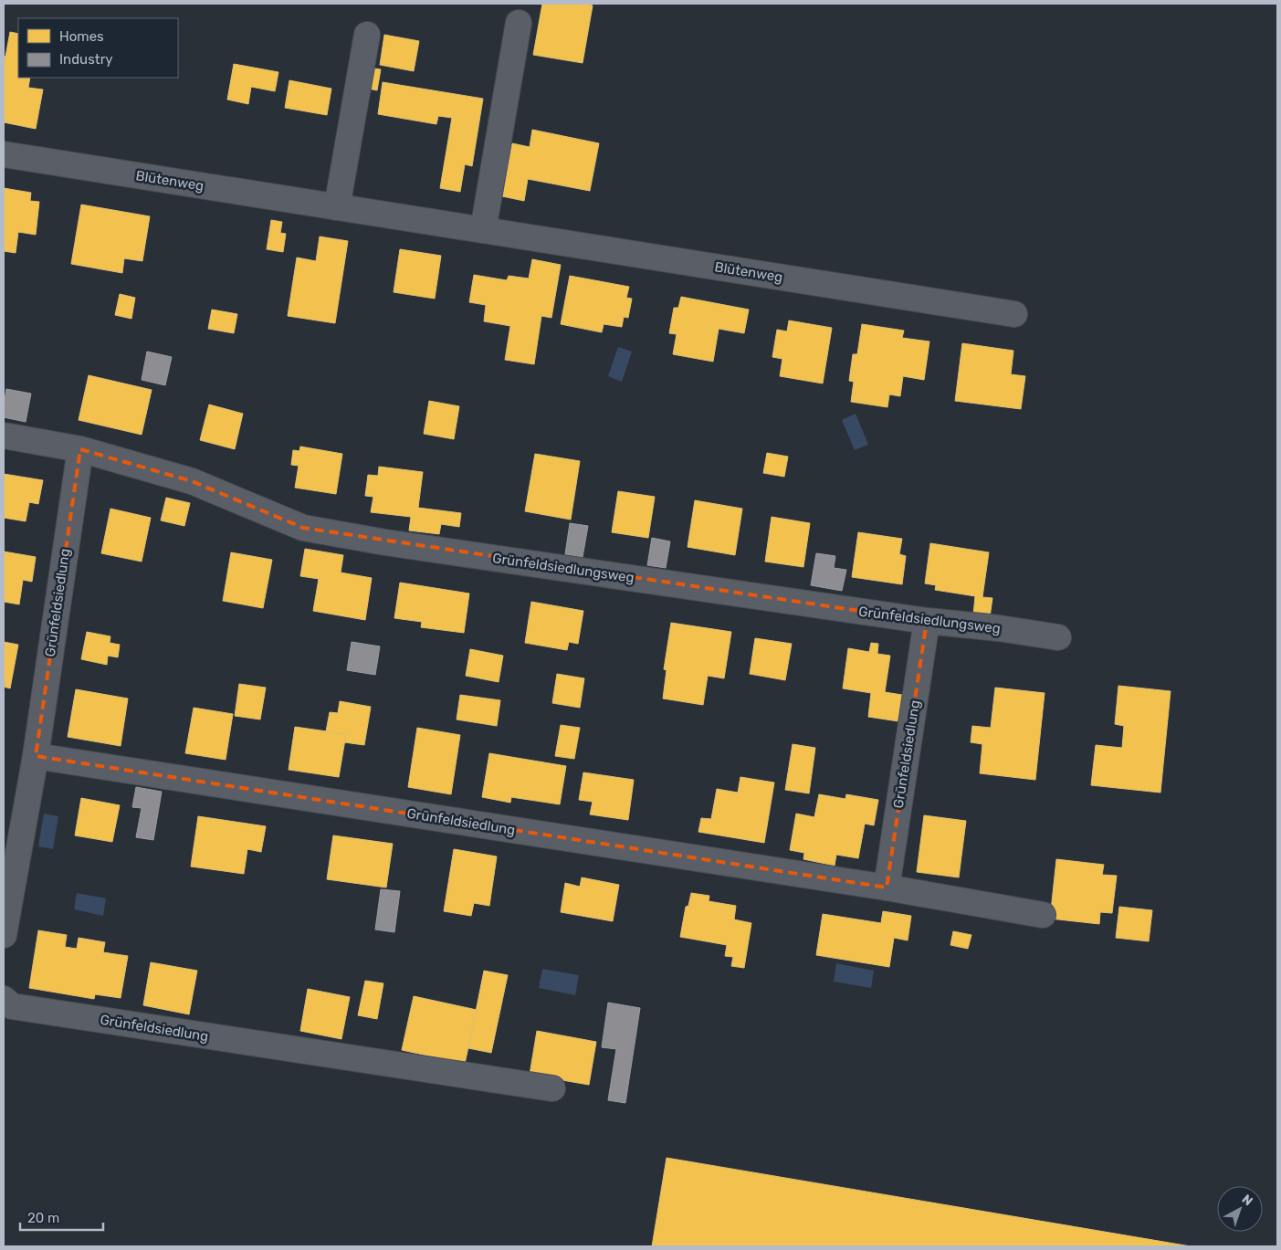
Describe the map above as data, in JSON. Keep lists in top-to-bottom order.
{
  "streets": {
    "street": ["Blütenweg", "Grünfeldsiedlungsweg", "Grünfeldsiedlung"]
  },
  "crossings": [
    ["Grünfeldsiedlungsweg", "Grünfeldsiedlung"]
  ],
  "legend": ["Homes", "Industry"],
  "scale_bar": "20 m",
  "north": "top right"
}
